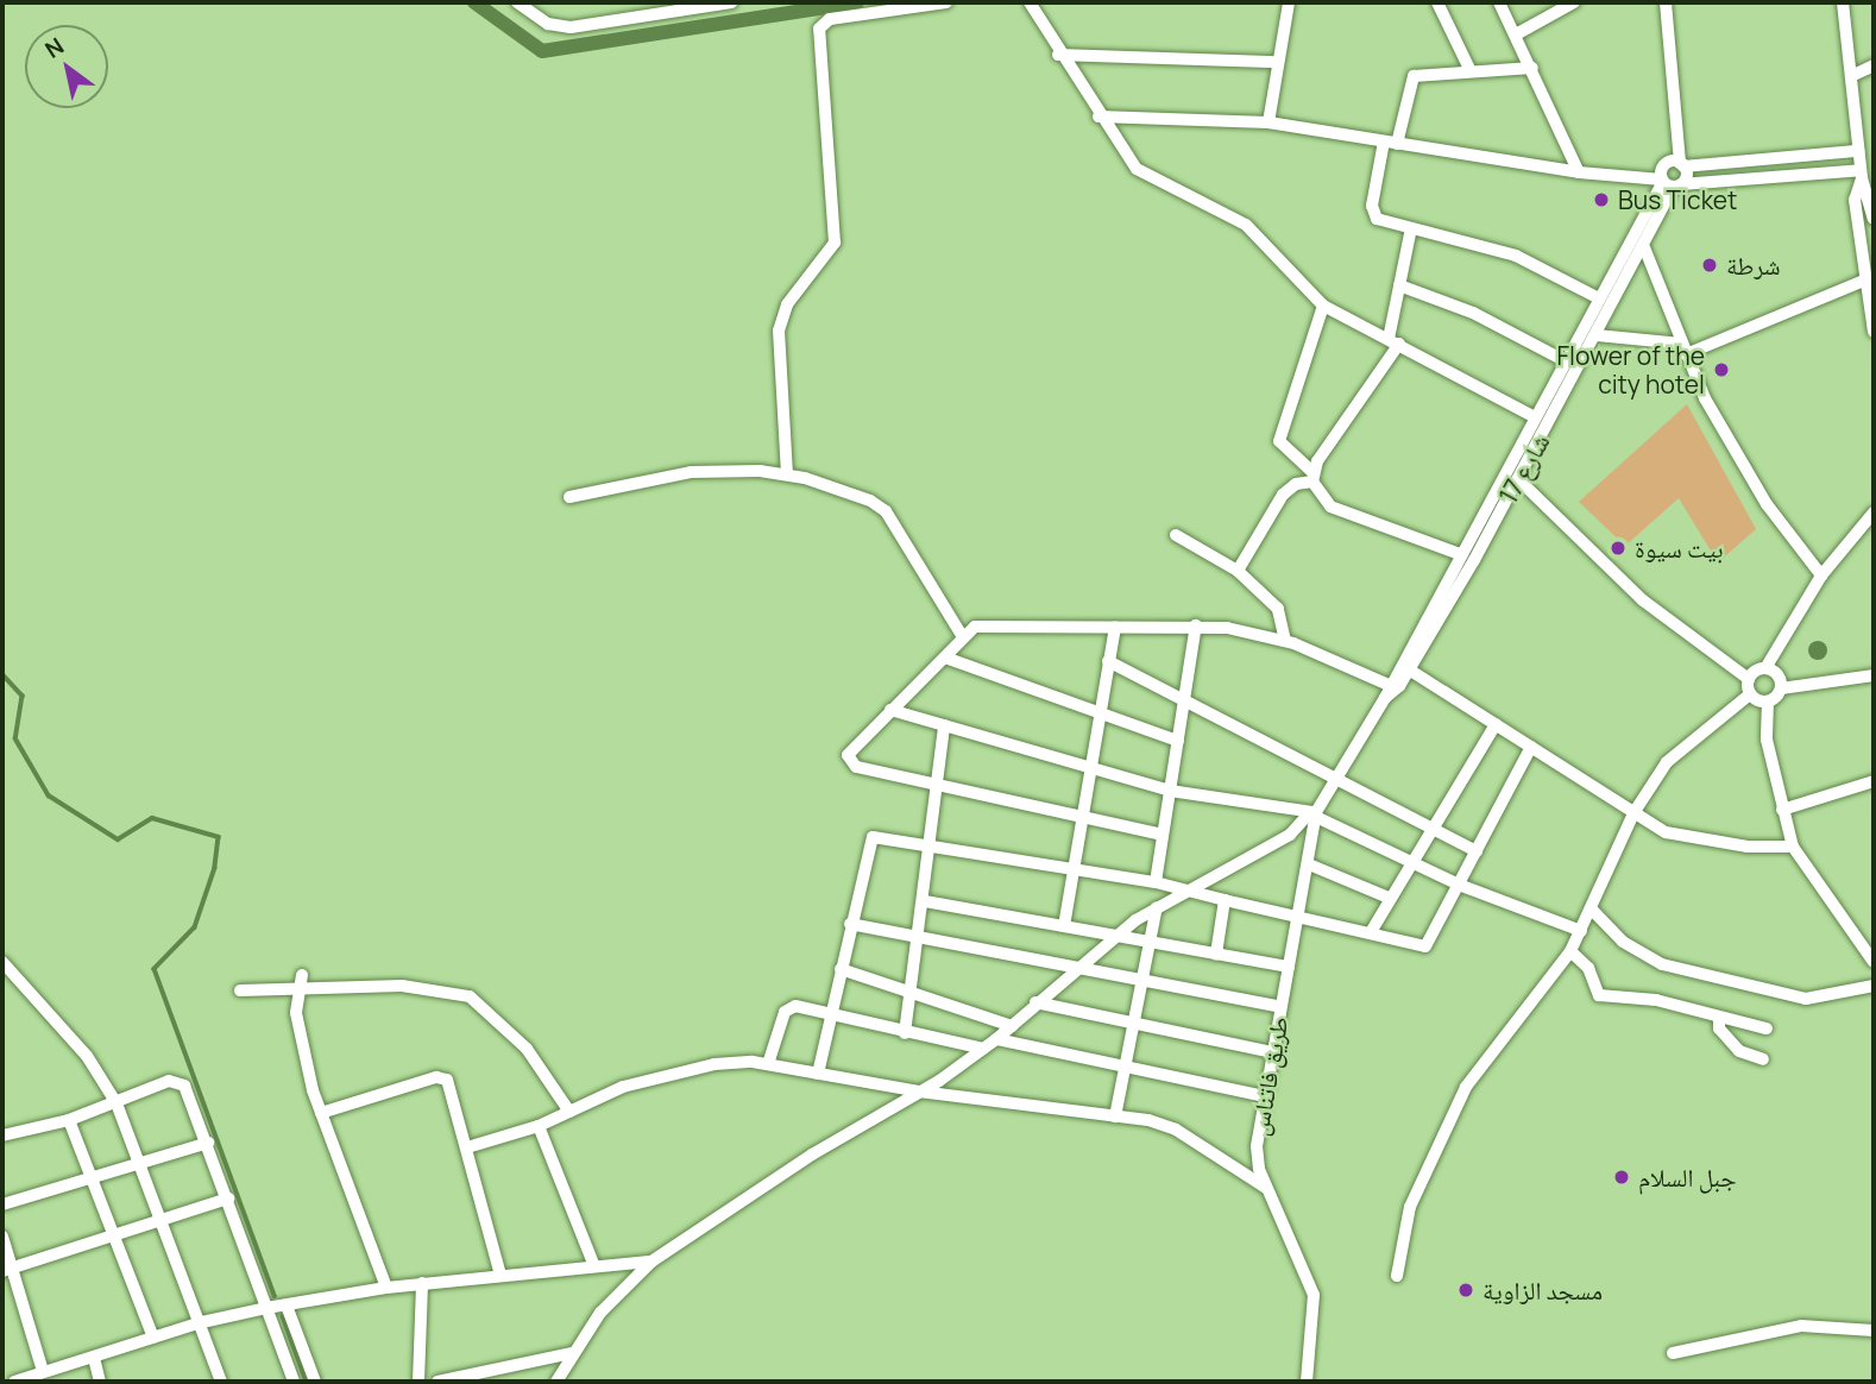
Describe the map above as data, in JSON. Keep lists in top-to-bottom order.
{
  "streets": {
    "street": ["شارع 17", "طريق فاتناس"]
  },
  "crossings": [
    ["شارع 17", "طريق فاتناس"]
  ],
  "places": [
    "Bus Ticket",
    "شرطة",
    "Flower of the city hotel",
    "بيت سيوة",
    "جبل السلام",
    "مسجد الزاوية"
  ],
  "north": "top left"
}
